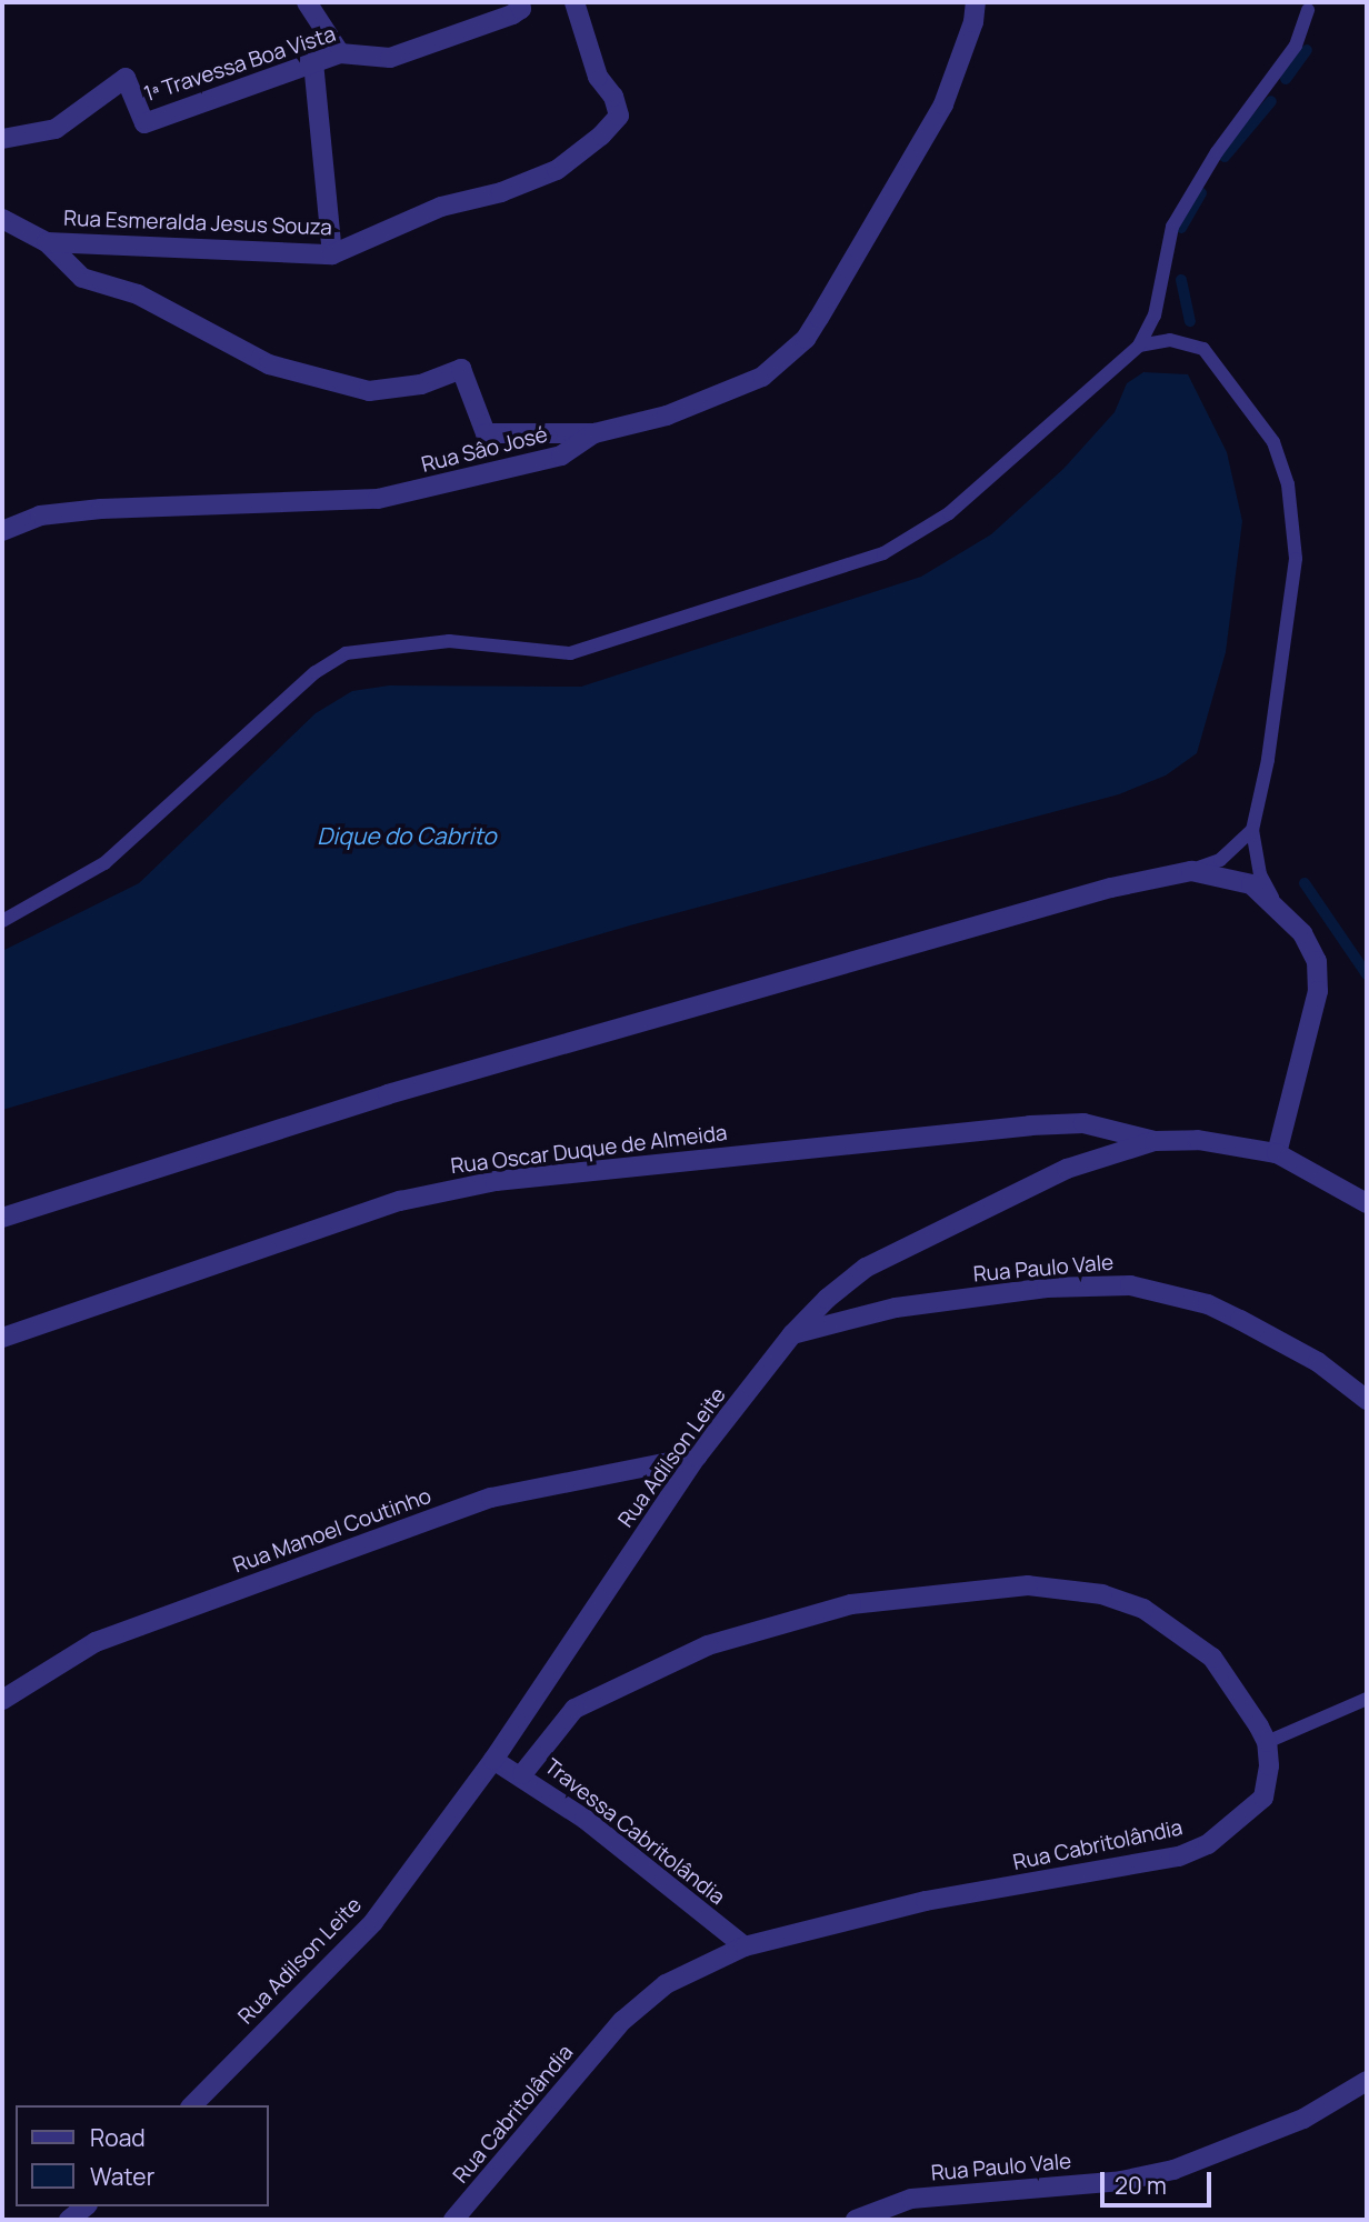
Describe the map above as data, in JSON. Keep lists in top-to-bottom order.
{
  "streets": {
    "street": [
      "1ª Travessa Boa Vista",
      "Rua Esmeralda Jesus Souza",
      "Rua Sâo José",
      "Rua Oscar Duque de Almeida",
      "Rua Paulo Vale",
      "Rua Adilson Leite",
      "Rua Manoel Coutinho",
      "Travessa Cabritolândia",
      "Rua Cabritolândia"
    ]
  },
  "crossings": [
    ["Rua Oscar Duque de Almeida", "Rua Adilson Leite"],
    ["Rua Paulo Vale", "Rua Adilson Leite"],
    ["Rua Adilson Leite", "Rua Manoel Coutinho"],
    ["Rua Adilson Leite", "Travessa Cabritolândia"],
    ["Travessa Cabritolândia", "Rua Cabritolândia"]
  ],
  "water": ["Dique do Cabrito"],
  "legend": ["Road", "Water"],
  "scale_bar": "20 m"
}
